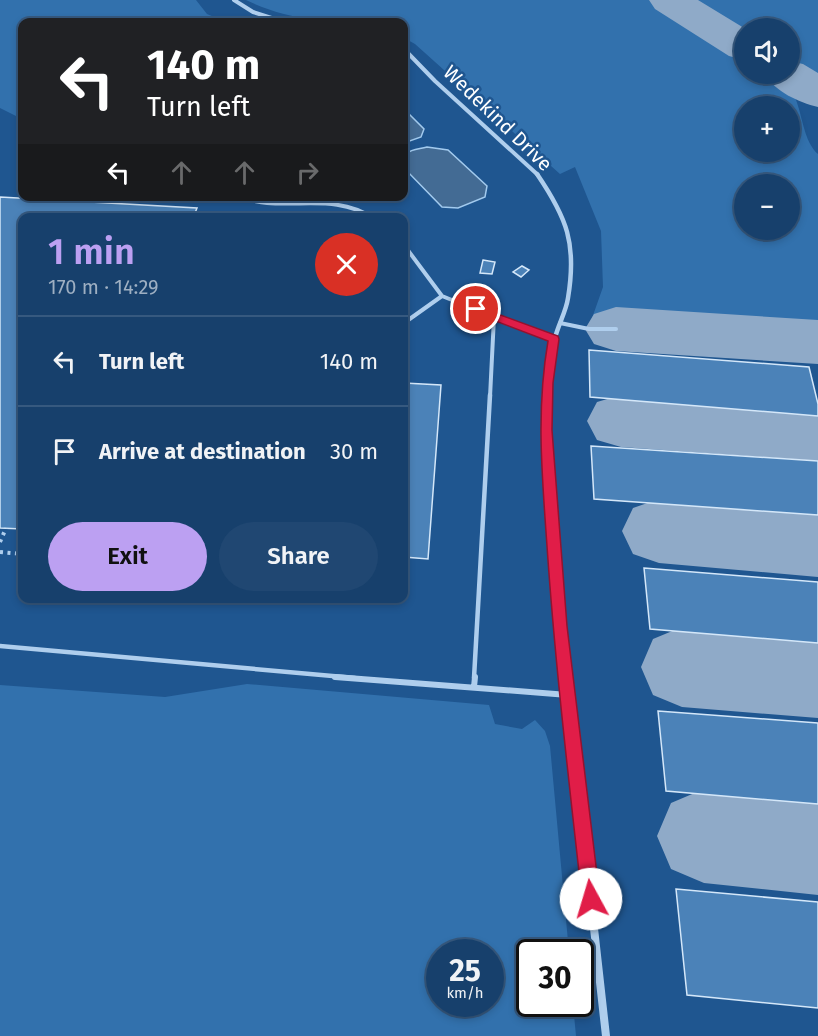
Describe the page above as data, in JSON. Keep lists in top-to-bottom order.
{
  "streets": {
    "street": ["Wedekind Drive"]
  },
  "page": {
    "map_buttons": ["+", "−"],
    "turn": ["140 m", "Turn left"],
    "heading": ["1 min", "170 m · 14:29"],
    "list": [
      {
        "name": "Turn left",
        "value": "140 m"
      },
      {
        "name": "Arrive at destination",
        "value": "30 m"
      }
    ],
    "buttons": ["Exit", "Share"],
    "speed": "25 km/h",
    "limit": "30"
  }
}
